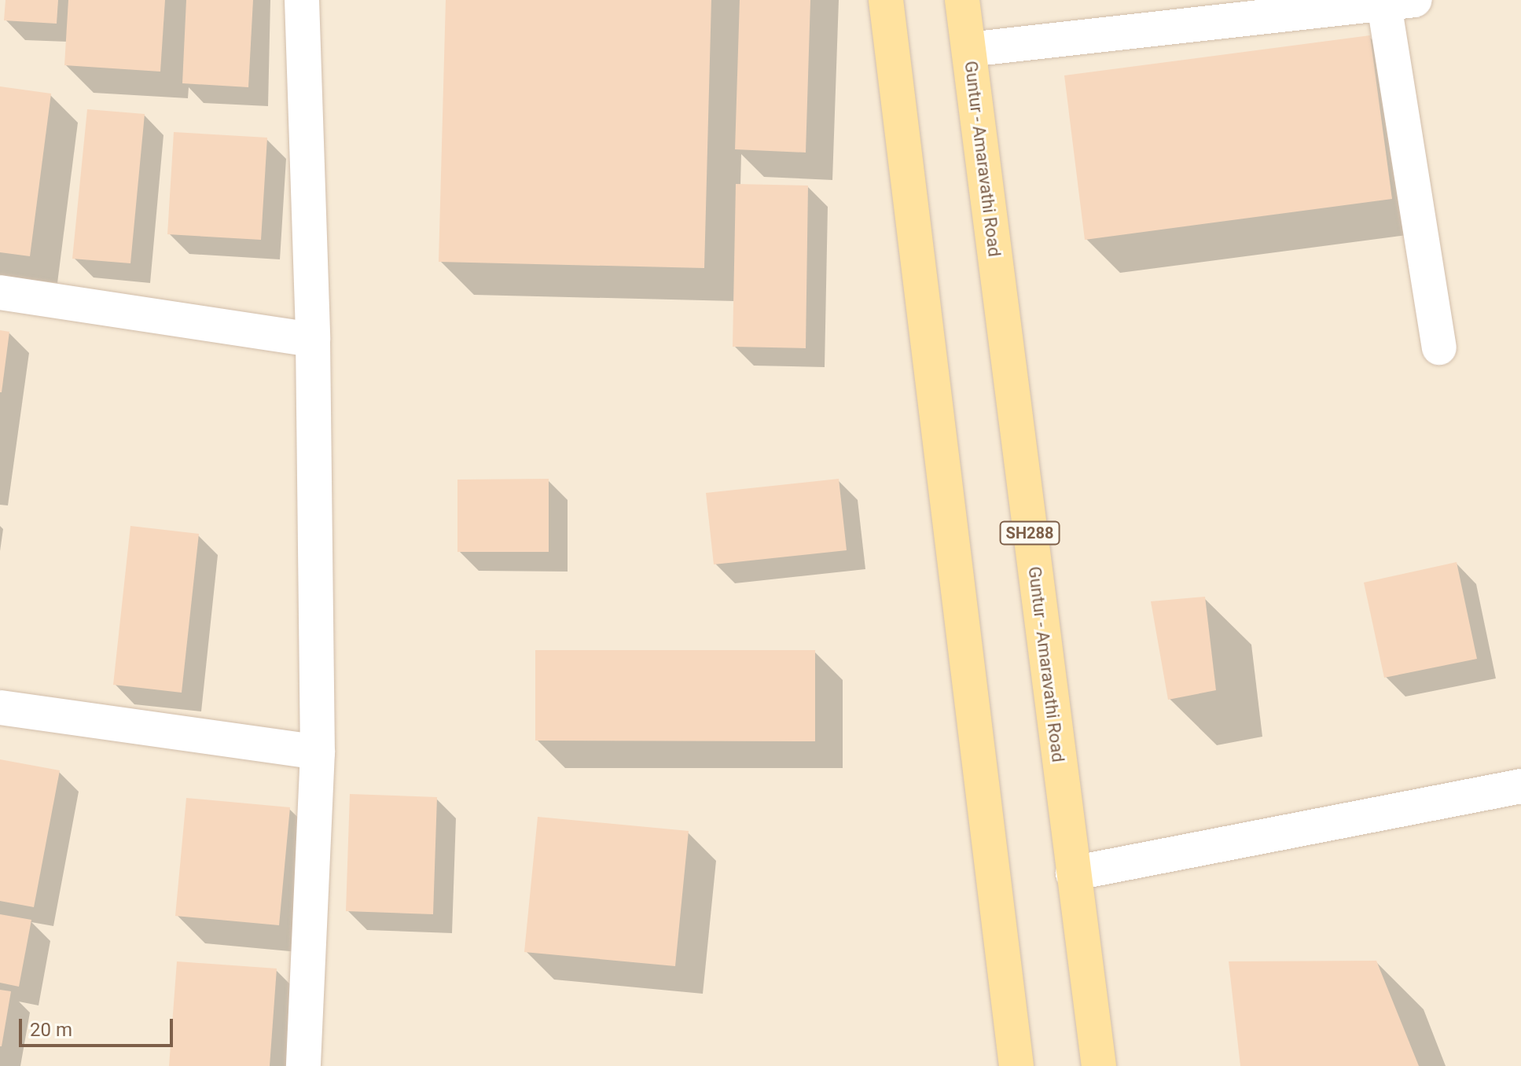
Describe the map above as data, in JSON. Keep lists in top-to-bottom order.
{
  "streets": {
    "main road": ["Guntur - Amaravathi Road", "SH288"]
  },
  "scale_bar": "20 m"
}
